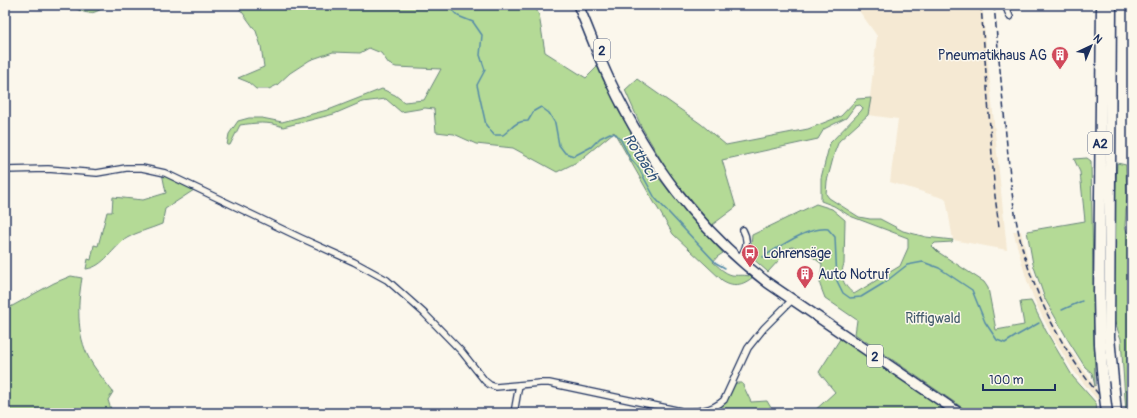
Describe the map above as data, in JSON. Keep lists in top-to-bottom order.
{
  "streets": {
    "highway": ["A2"],
    "main road": ["2"]
  },
  "water": ["Rotbach"],
  "parks": ["Riffigwald"],
  "places": {
    "building": ["Pneumatikhaus AG", "Auto Notruf"],
    "bus stop": ["Lohrensäge"]
  },
  "scale_bar": "100 m",
  "north": "top right"
}
